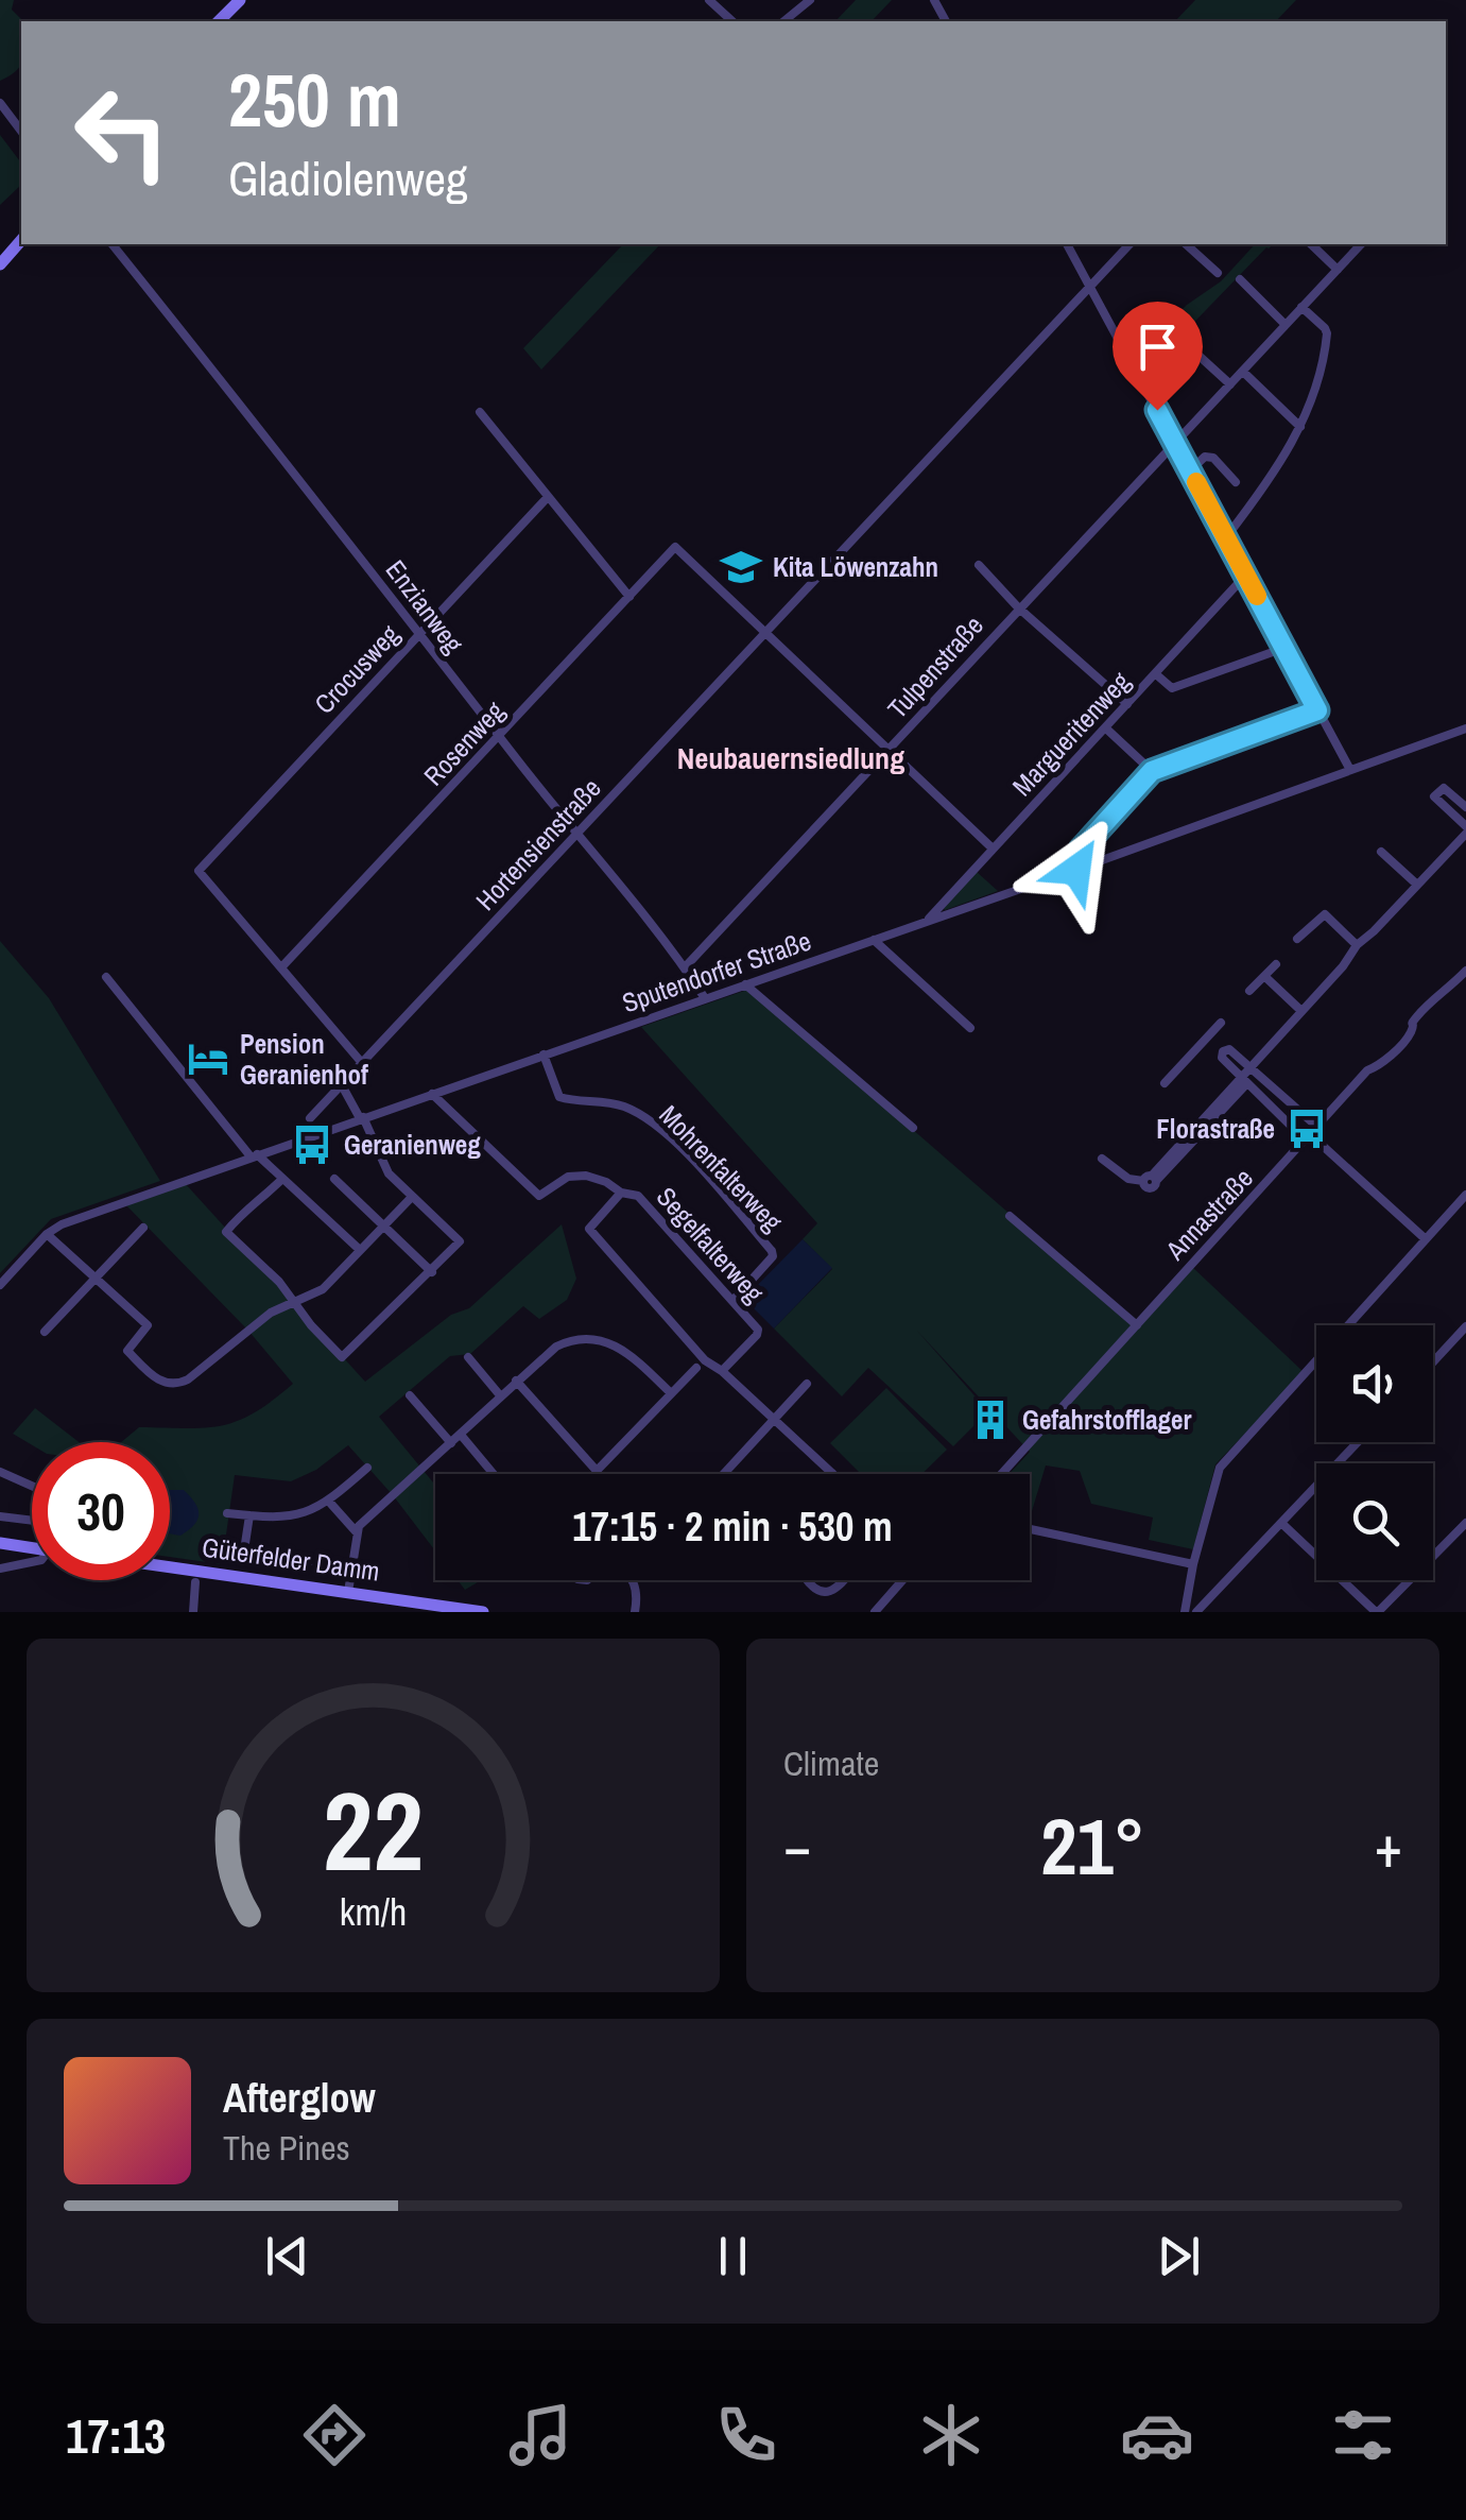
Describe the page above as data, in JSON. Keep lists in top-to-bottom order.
{
  "streets": {
    "street": [
      "Enzianweg",
      "Tulpenstraße",
      "Crocusweg",
      "Margueritenweg",
      "Rosenweg",
      "Hortensienstraße",
      "Sputendorfer Straße",
      "Mohrenfalterweg",
      "Annastraße",
      "Segelfalterweg",
      "Güterfelder Damm"
    ]
  },
  "crossings": [
    ["Enzianweg", "Tulpenstraße"],
    ["Enzianweg", "Crocusweg"],
    ["Enzianweg", "Rosenweg"],
    ["Enzianweg", "Hortensienstraße"],
    ["Enzianweg", "Sputendorfer Straße"],
    ["Crocusweg", "Rosenweg"],
    ["Margueritenweg", "Sputendorfer Straße"],
    ["Rosenweg", "Hortensienstraße"],
    ["Sputendorfer Straße", "Mohrenfalterweg"],
    ["Sputendorfer Straße", "Segelfalterweg"],
    ["Mohrenfalterweg", "Segelfalterweg"]
  ],
  "districts": ["Neubauernsiedlung"],
  "places": {
    "school or university": ["Kita Löwenzahn"],
    "hotel": ["Pension Geranienhof"],
    "bus stop": ["Florastraße", "Geranienweg"],
    "building": ["Gefahrstofflager"]
  },
  "page": {
    "turn": ["250 m", "Gladiolenweg"],
    "limit": "30",
    "trip": "17:15 · 2 min · 530 m",
    "tile": "Climate",
    "heat": ["−", "21°", "+"],
    "song": ["Afterglow", "The Pines"],
    "tabs": "17:13",
    "gauge": ["22", "km/h"]
  }
}
